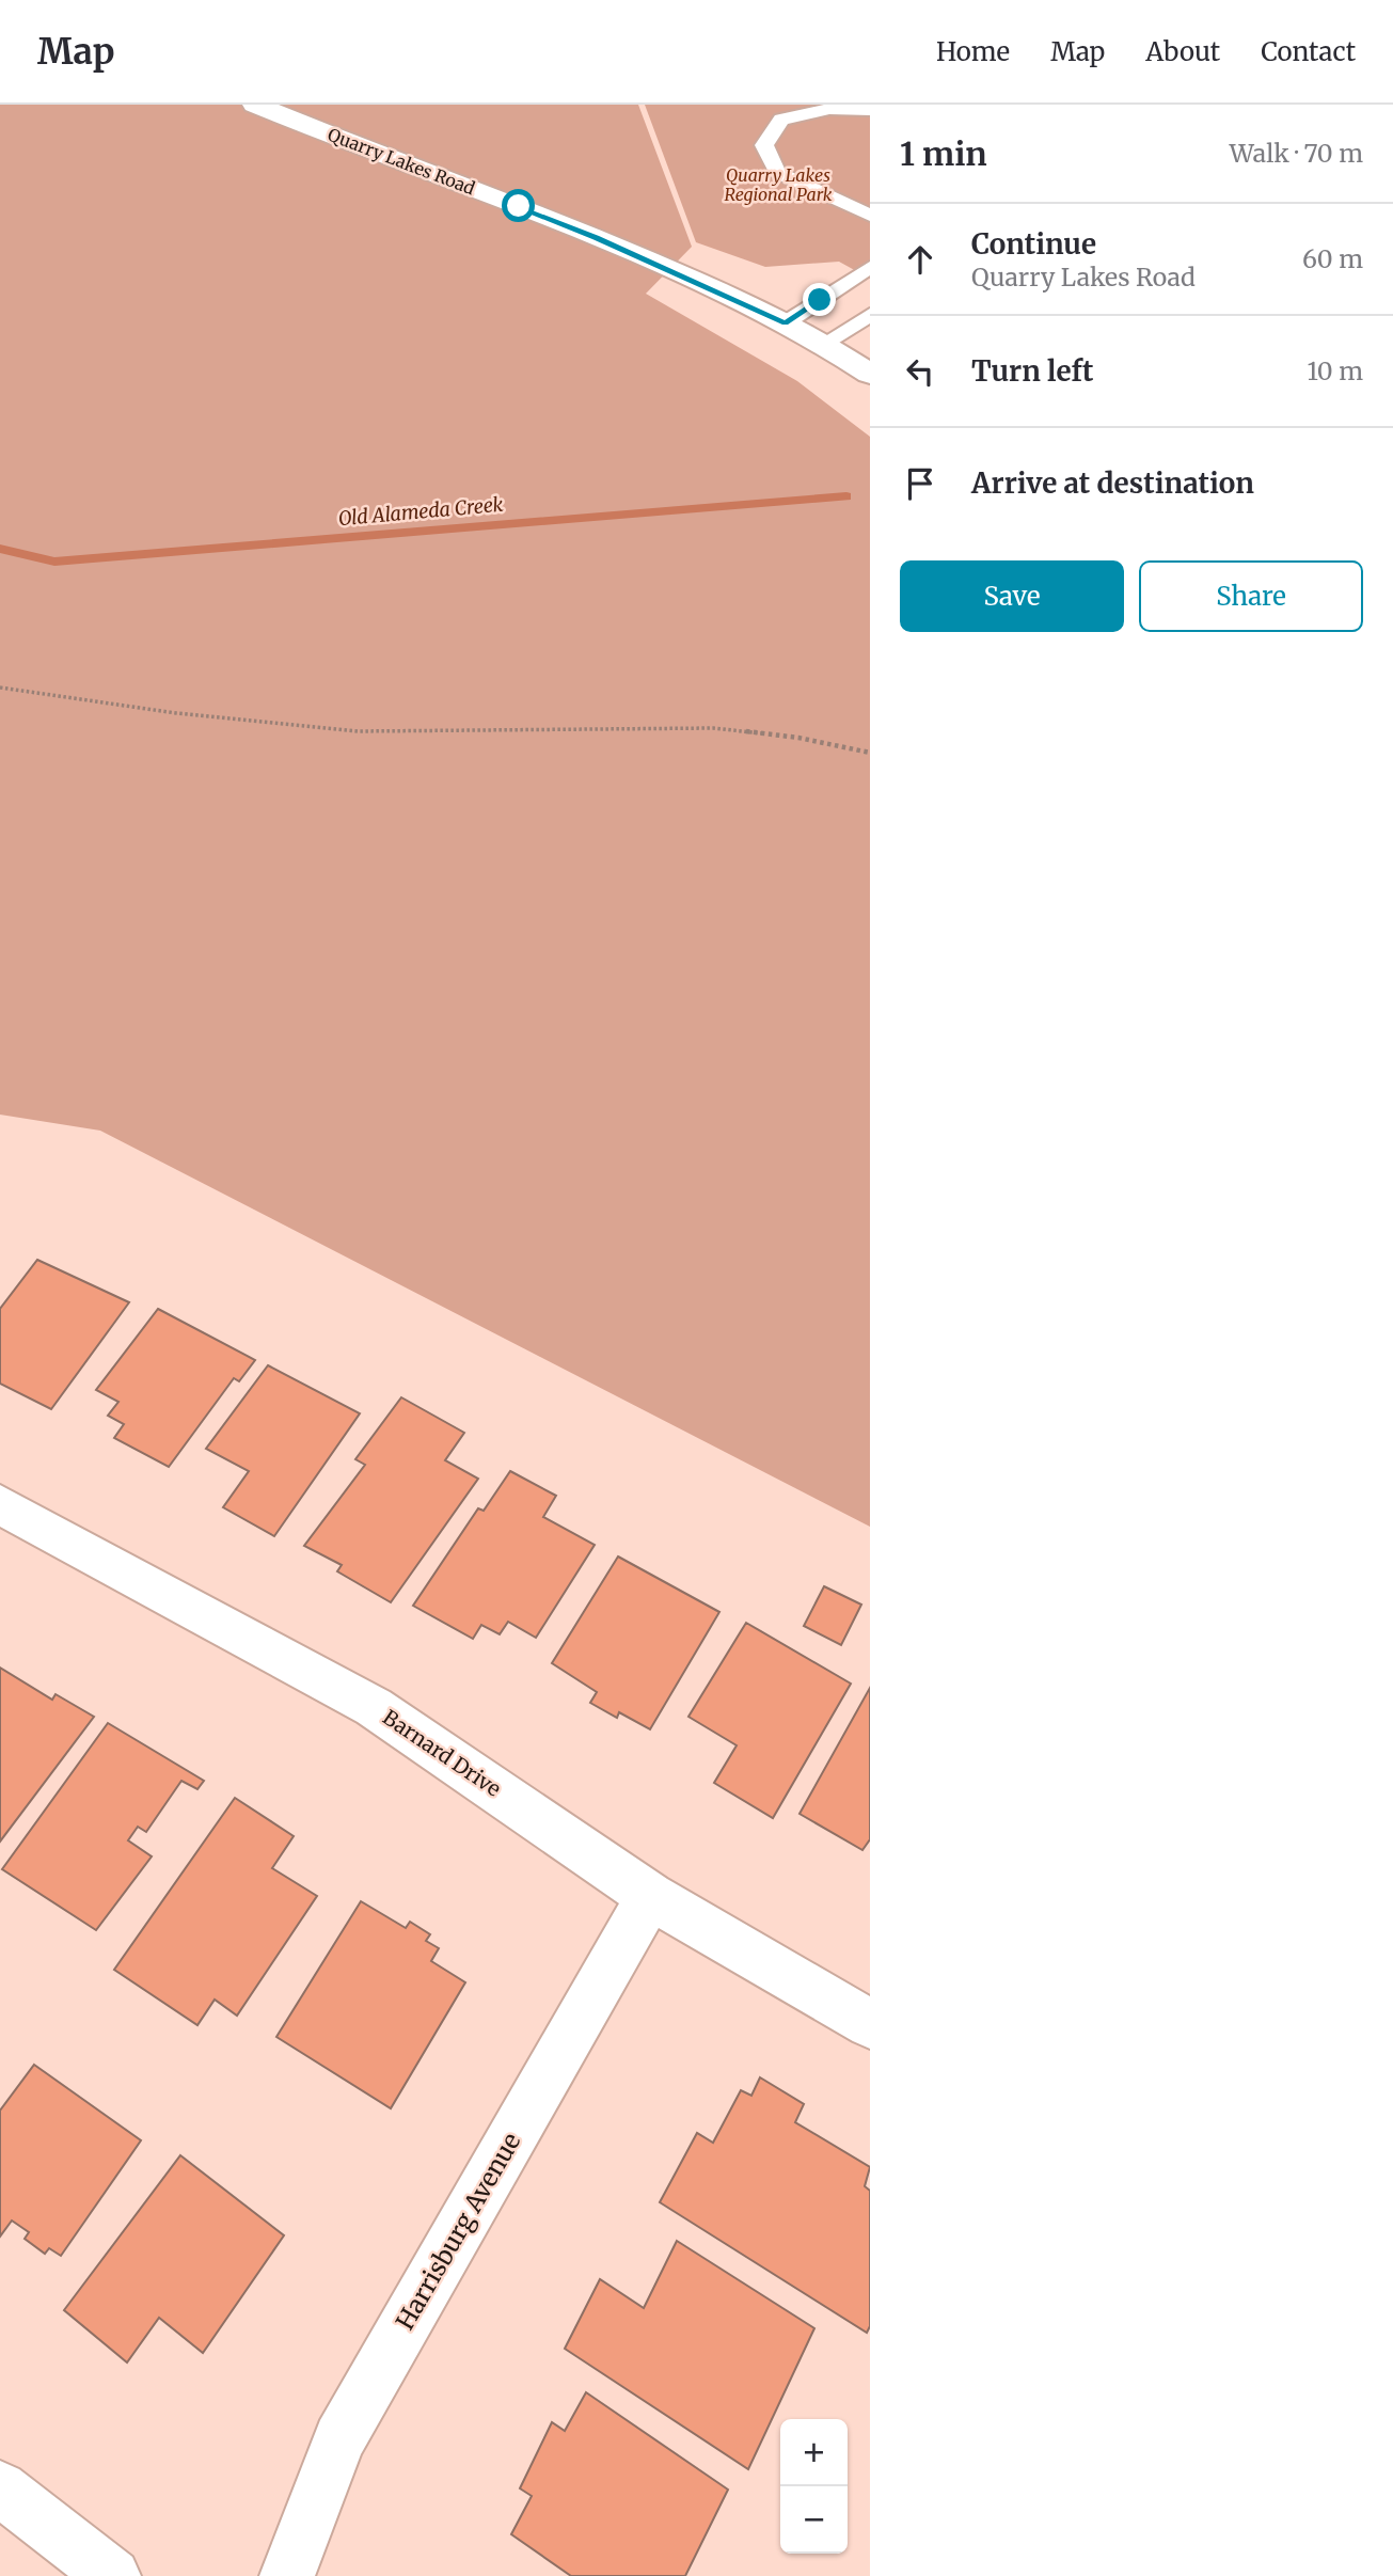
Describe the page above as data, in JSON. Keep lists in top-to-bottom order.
{
  "streets": {
    "street": ["Quarry Lakes Road", "Barnard Drive", "Harrisburg Avenue"]
  },
  "crossings": [
    ["Barnard Drive", "Harrisburg Avenue"]
  ],
  "water": ["Old Alameda Creek"],
  "parks": ["Quarry Lakes Regional Park"],
  "page": {
    "header": "Map",
    "nav": [
      "Home",
      "Map",
      "About",
      "Contact"
    ],
    "heading": ["1 min", "Walk · 70 m"],
    "list": [
      ["Continue", "Quarry Lakes Road", "60 m"],
      ["Turn left", "10 m"],
      "Arrive at destination"
    ],
    "buttons": ["Save", "Share"],
    "map_buttons": ["+", "−"]
  }
}
